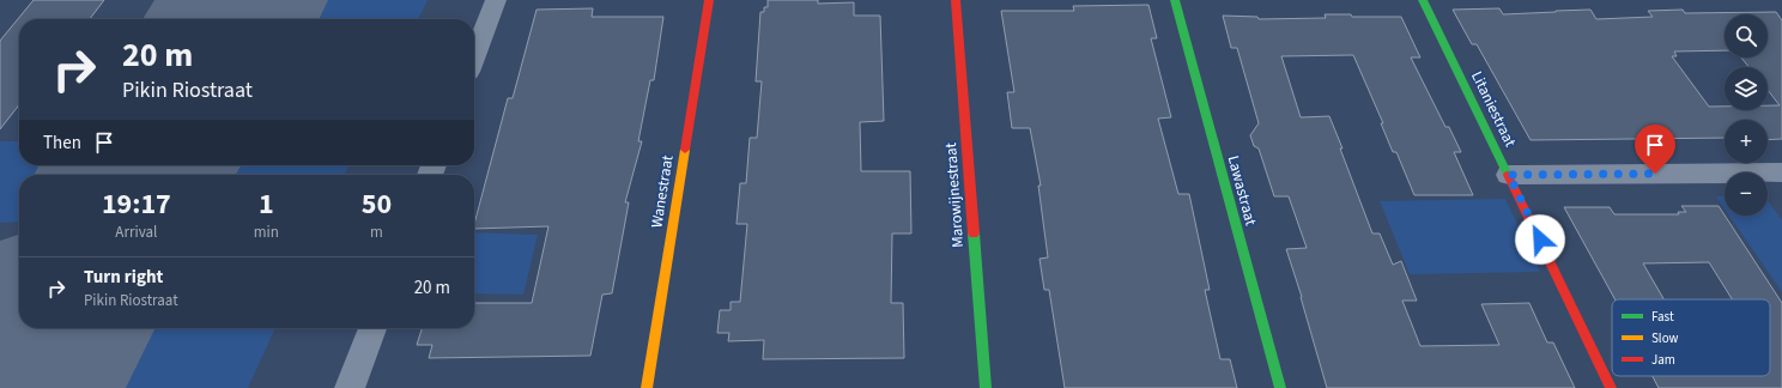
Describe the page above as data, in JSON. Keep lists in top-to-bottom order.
{
  "streets": {
    "street": [
      "Litaniestraat",
      "Lawastraat",
      "Wanestraat",
      "Marowijnestraat"
    ]
  },
  "legend": ["Fast", "Slow", "Jam"],
  "page": {
    "map_buttons": ["+", "−"],
    "turn": ["20 m", "Pikin Riostraat"],
    "then": "Then",
    "eta": [
      "19:17",
      "Arrival",
      "1",
      "min",
      "50",
      "m"
    ],
    "list": [
      {
        "name": "Turn right",
        "note": "Pikin Riostraat",
        "value": "20 m"
      }
    ]
  }
}
